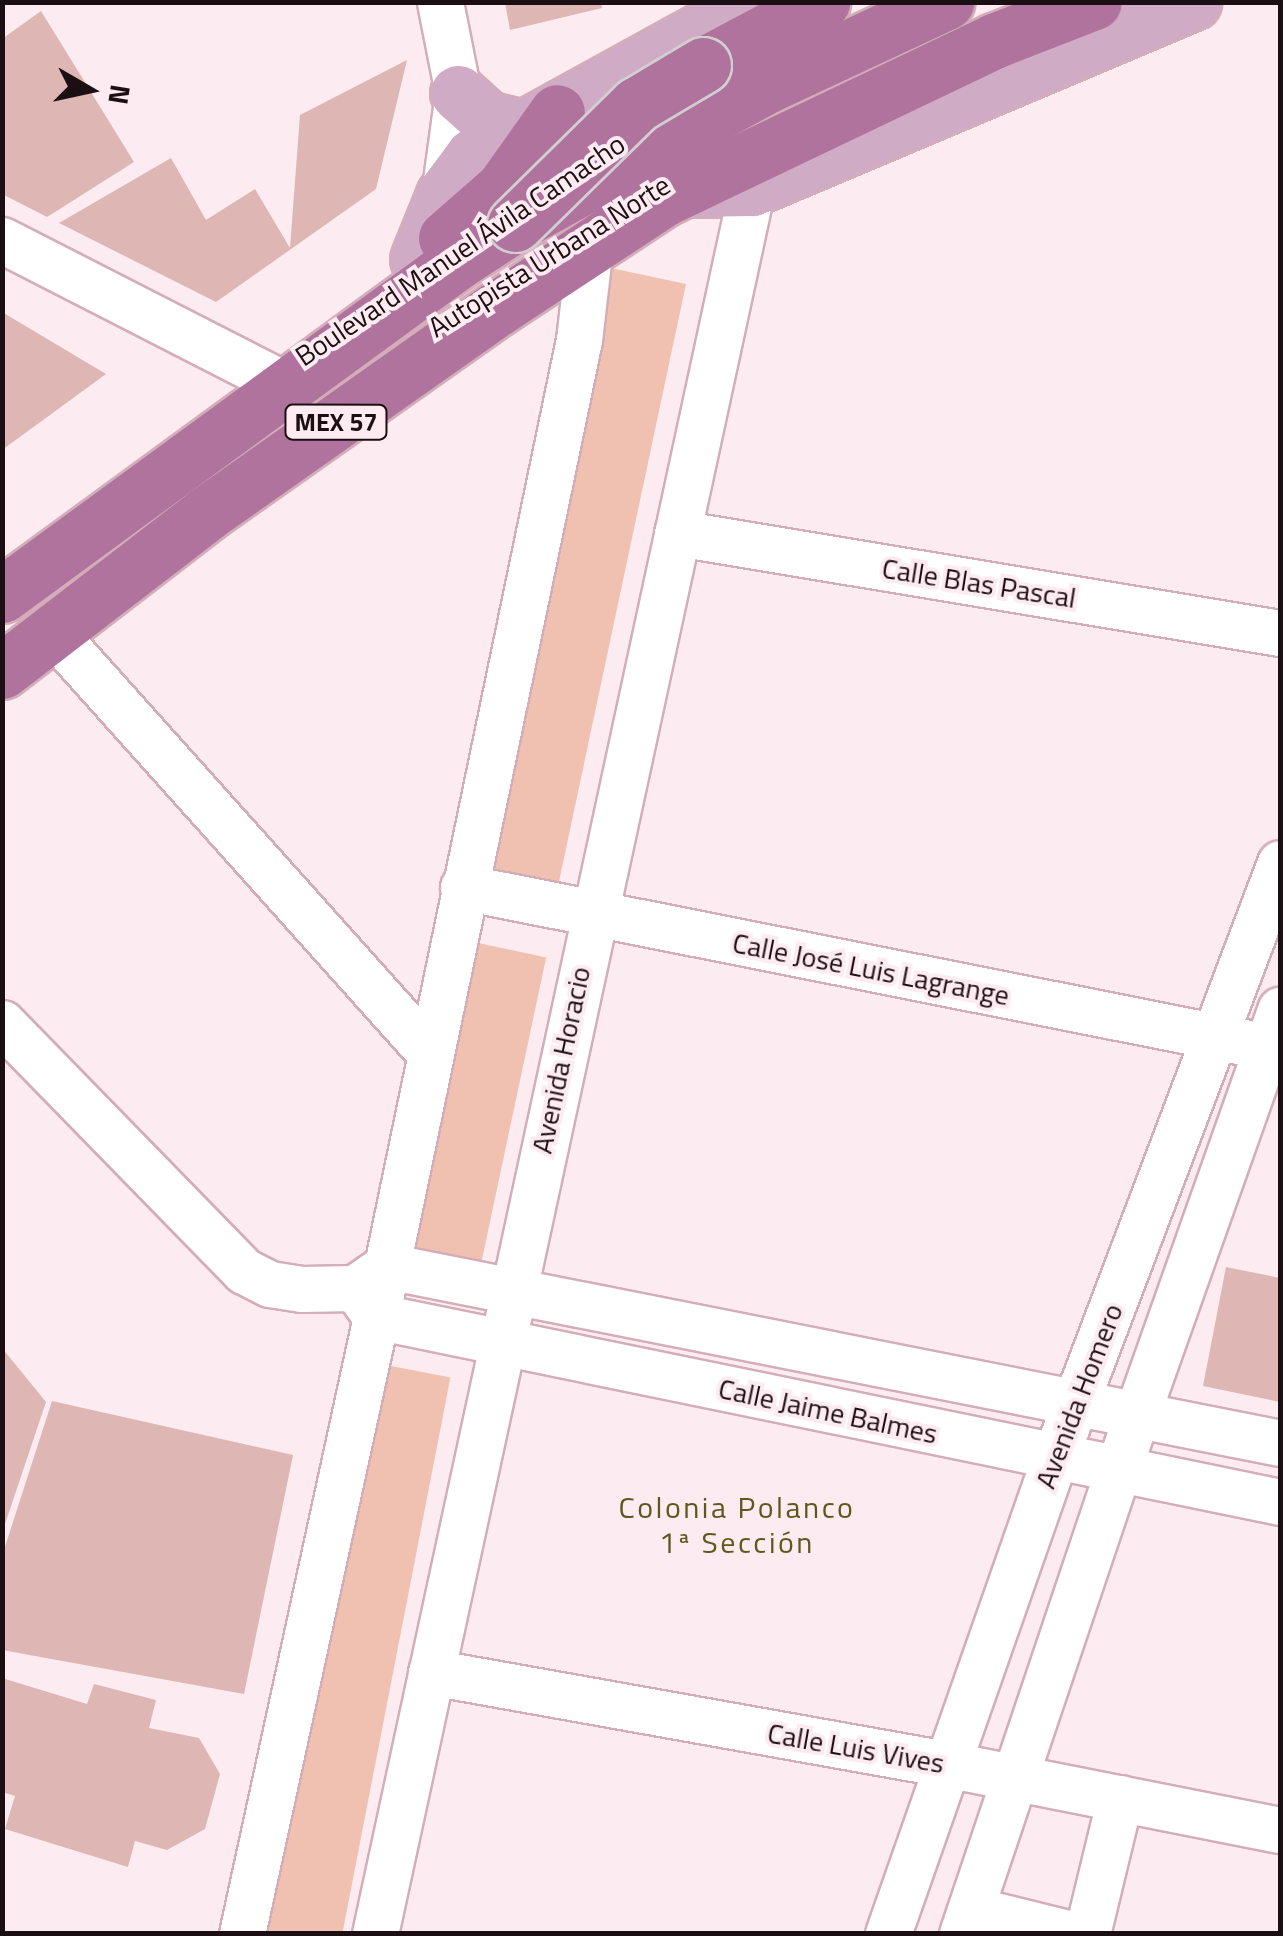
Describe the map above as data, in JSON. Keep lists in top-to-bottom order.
{
  "streets": {
    "highway": ["Boulevard Manuel Ávila Camacho", "Autopista Urbana Norte", "MEX 57"],
    "street": [
      "Calle Blas Pascal",
      "Calle José Luis Lagrange",
      "Avenida Horacio",
      "Avenida Homero",
      "Calle Jaime Balmes",
      "Calle Luis Vives"
    ]
  },
  "crossings": [
    ["Autopista Urbana Norte", "MEX 57"],
    ["Calle Blas Pascal", "Avenida Horacio"],
    ["Calle José Luis Lagrange", "Avenida Horacio"],
    ["Calle José Luis Lagrange", "Avenida Homero"],
    ["Avenida Horacio", "Calle Jaime Balmes"],
    ["Avenida Horacio", "Calle Luis Vives"],
    ["Avenida Homero", "Calle Jaime Balmes"],
    ["Avenida Homero", "Calle Luis Vives"]
  ],
  "districts": ["Colonia Polanco 1ª Sección"],
  "north": "right"
}
